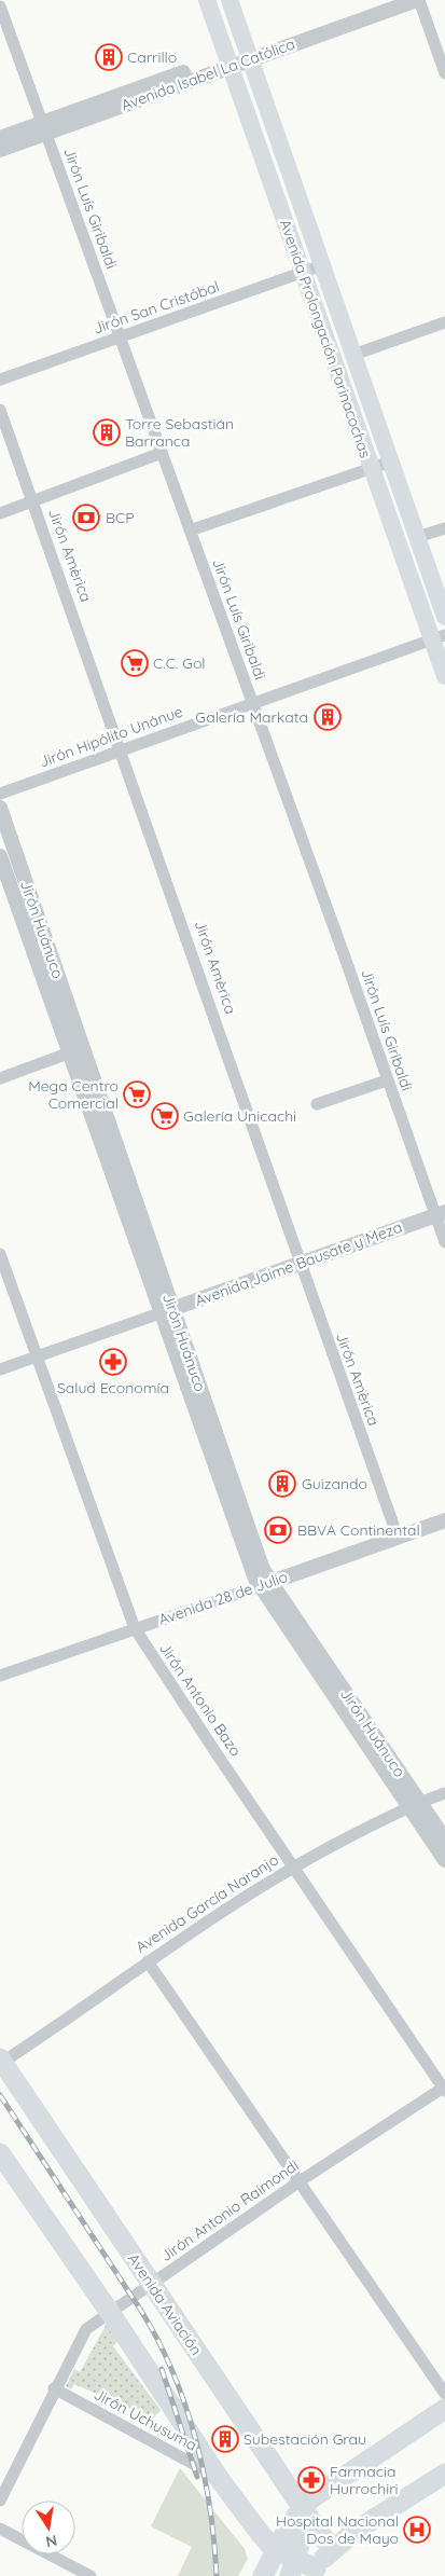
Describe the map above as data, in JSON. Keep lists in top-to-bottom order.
{
  "streets": {
    "main road": ["Avenida Prolongación Parinacochas", "Avenida Aviación"],
    "street": [
      "Avenida Isabel La Católica",
      "Jirón Luís Giribaldi",
      "Jirón San Cristóbal",
      "Jirón Amèrica",
      "Jirón Hipólito Unánue",
      "Jirón Huánuco",
      "Avenida Jaime Bausate y Meza",
      "Avenida 28 de Julio",
      "Jirón Antonio Bazo",
      "Avenida García Naranjo",
      "Jirón Antonio Raimondi",
      "Jirón Uchusuma"
    ]
  },
  "crossings": [
    ["Avenida Isabel La Católica", "Jirón Luís Giribaldi"],
    ["Avenida Isabel La Católica", "Avenida Prolongación Parinacochas"],
    ["Jirón Luís Giribaldi", "Jirón San Cristóbal"],
    ["Jirón Luís Giribaldi", "Jirón Hipólito Unánue"],
    ["Jirón Luís Giribaldi", "Avenida Jaime Bausate y Meza"],
    ["Jirón San Cristóbal", "Avenida Prolongación Parinacochas"],
    ["Avenida Prolongación Parinacochas", "Jirón Hipólito Unánue"],
    ["Jirón Amèrica", "Jirón Hipólito Unánue"],
    ["Jirón Amèrica", "Avenida Jaime Bausate y Meza"],
    ["Jirón Amèrica", "Avenida 28 de Julio"],
    ["Jirón Huánuco", "Avenida Jaime Bausate y Meza"],
    ["Jirón Huánuco", "Avenida 28 de Julio"],
    ["Jirón Huánuco", "Avenida García Naranjo"],
    ["Avenida Jaime Bausate y Meza", "Jirón Antonio Bazo"],
    ["Avenida 28 de Julio", "Jirón Antonio Bazo"],
    ["Jirón Antonio Bazo", "Avenida García Naranjo"],
    ["Jirón Antonio Bazo", "Jirón Antonio Raimondi"],
    ["Avenida García Naranjo", "Avenida Aviación"],
    ["Jirón Antonio Raimondi", "Avenida Aviación"],
    ["Jirón Antonio Raimondi", "Jirón Uchusuma"]
  ],
  "places": {
    "building": [
      "Carrillo",
      "Torre Sebastián Barranca",
      "Galería Markata",
      "Guizando",
      "Subestación Grau"
    ],
    "bank": ["BCP", "BBVA Continental"],
    "supermarket": ["C.C. Gol", "Mega Centro Comercial", "Galería Unicachi"],
    "pharmacy": ["Salud Economía", "Farmacia Hurrochiri"],
    "hospital": ["Hospital Nacional Dos de Mayo"]
  },
  "north": "bottom"
}
